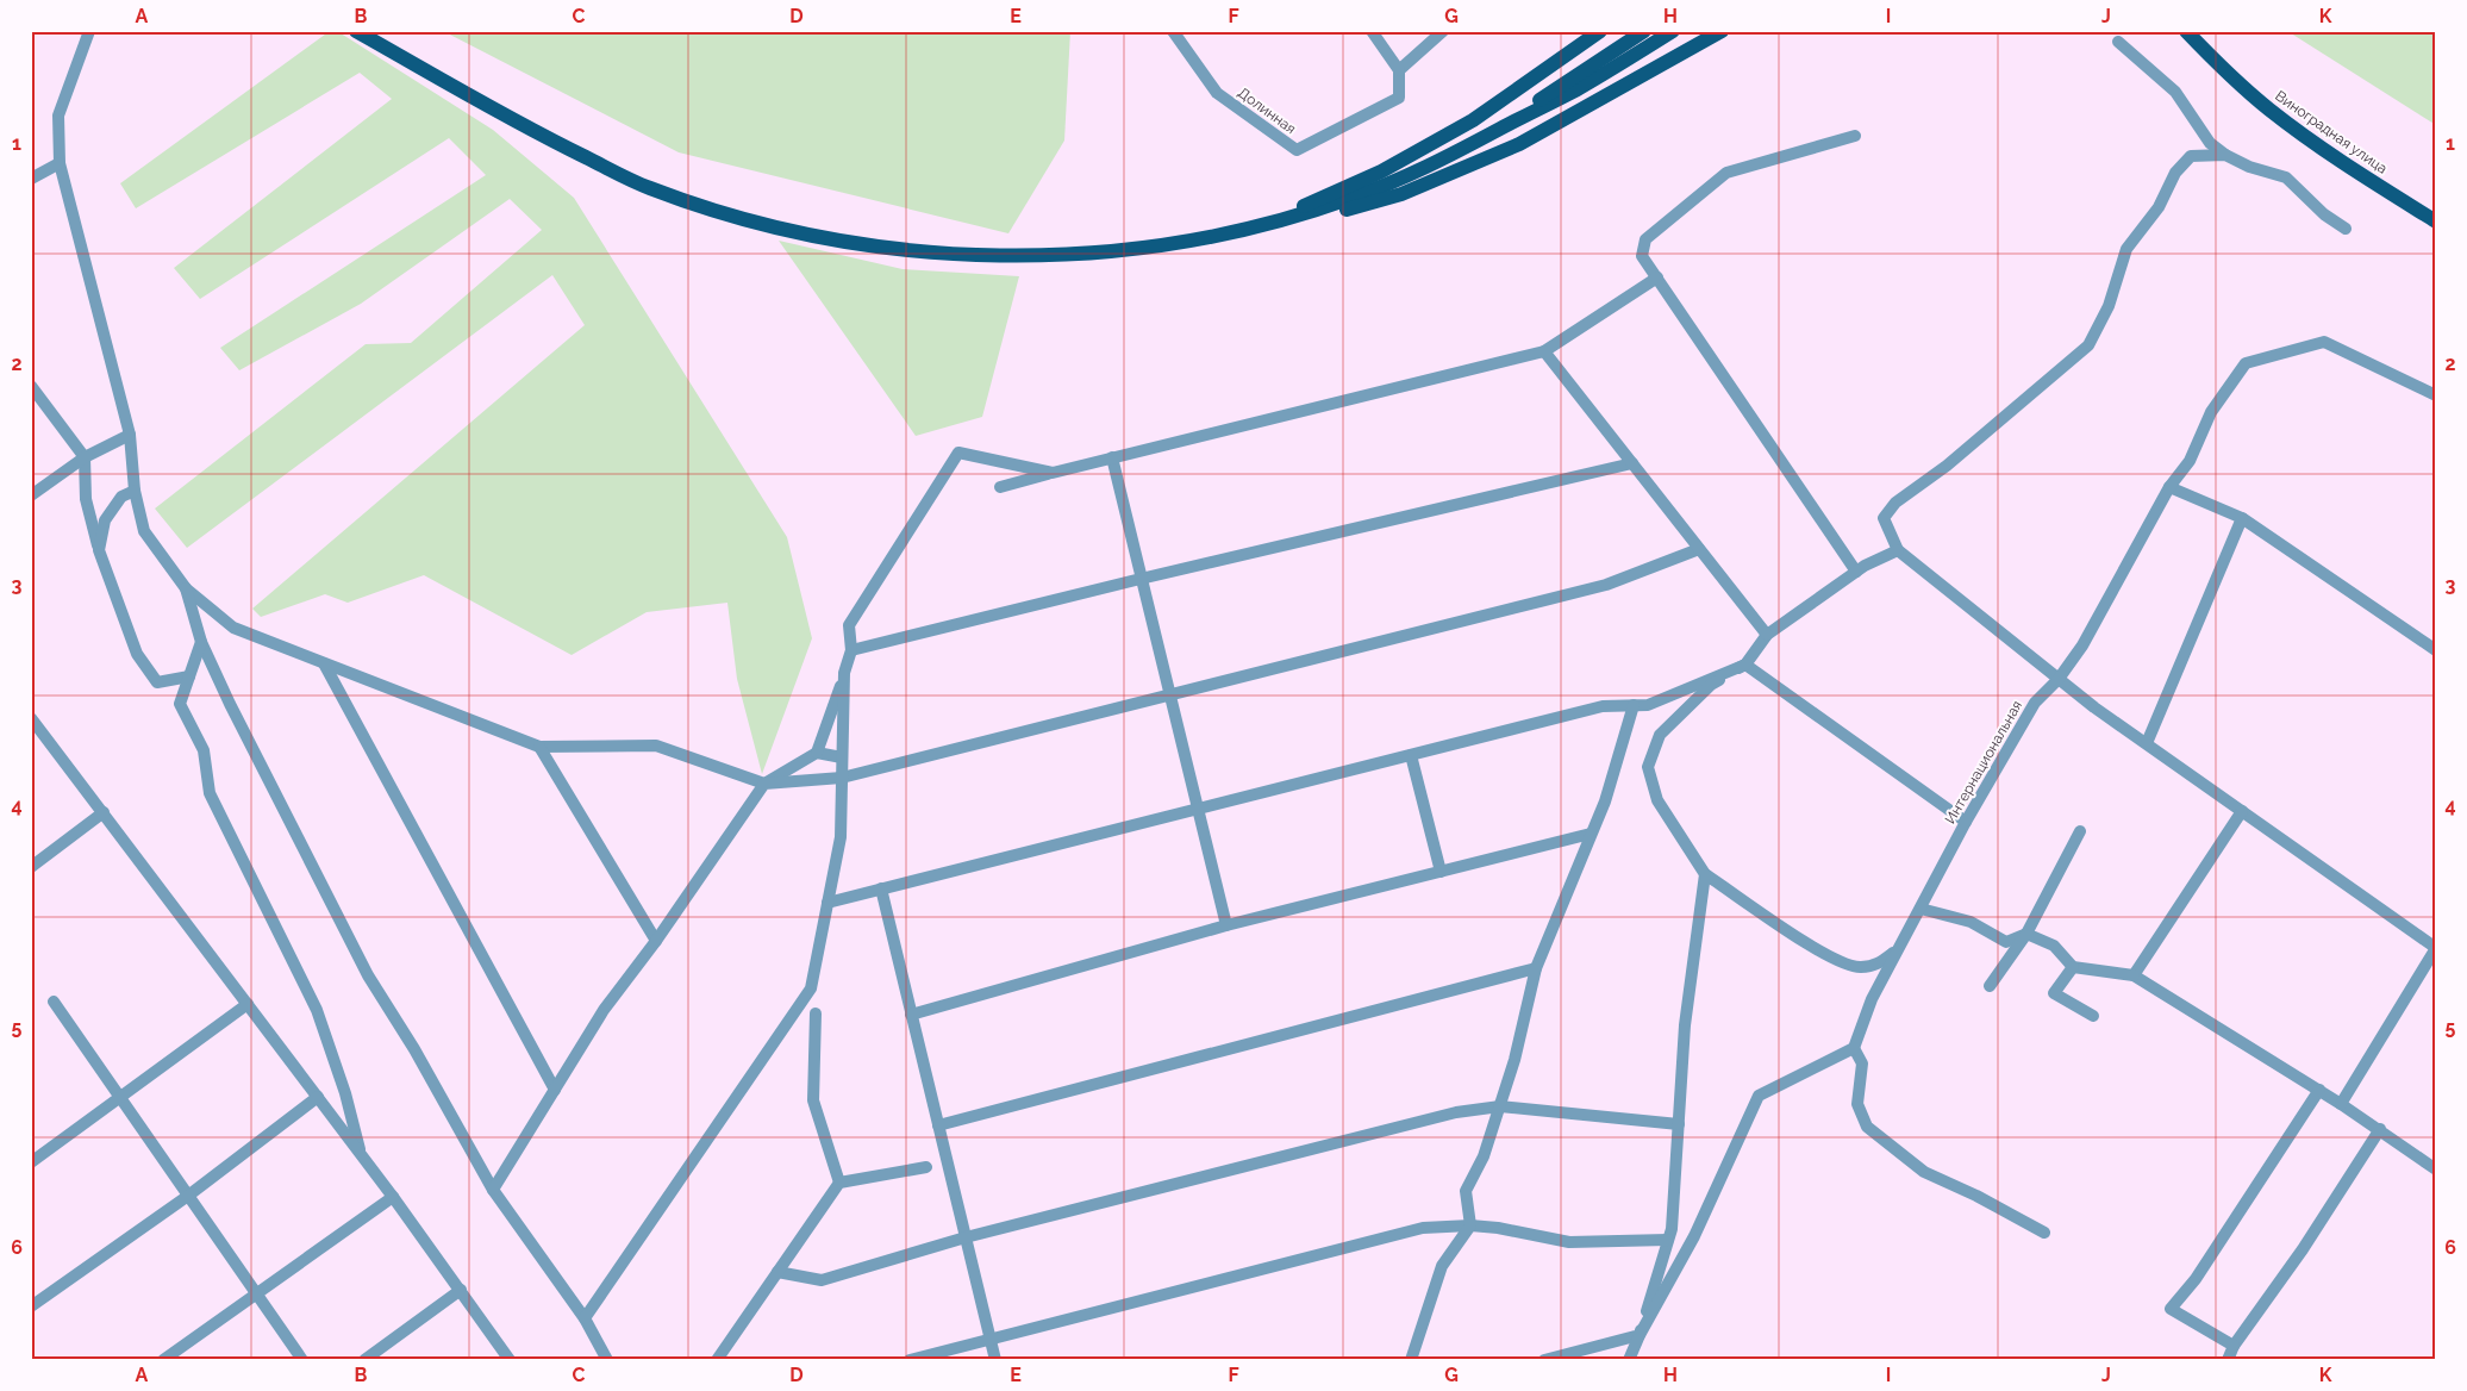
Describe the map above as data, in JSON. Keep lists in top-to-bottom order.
{
  "streets": {
    "main road": ["Виноградная улица"],
    "street": ["Долинная", "Интернациональная"]
  },
  "grid": {
    "columns": [
      "A",
      "B",
      "C",
      "D",
      "E",
      "F",
      "G",
      "H",
      "I",
      "J",
      "K"
    ],
    "rows": [
      "1",
      "2",
      "3",
      "4",
      "5",
      "6"
    ]
  }
}
